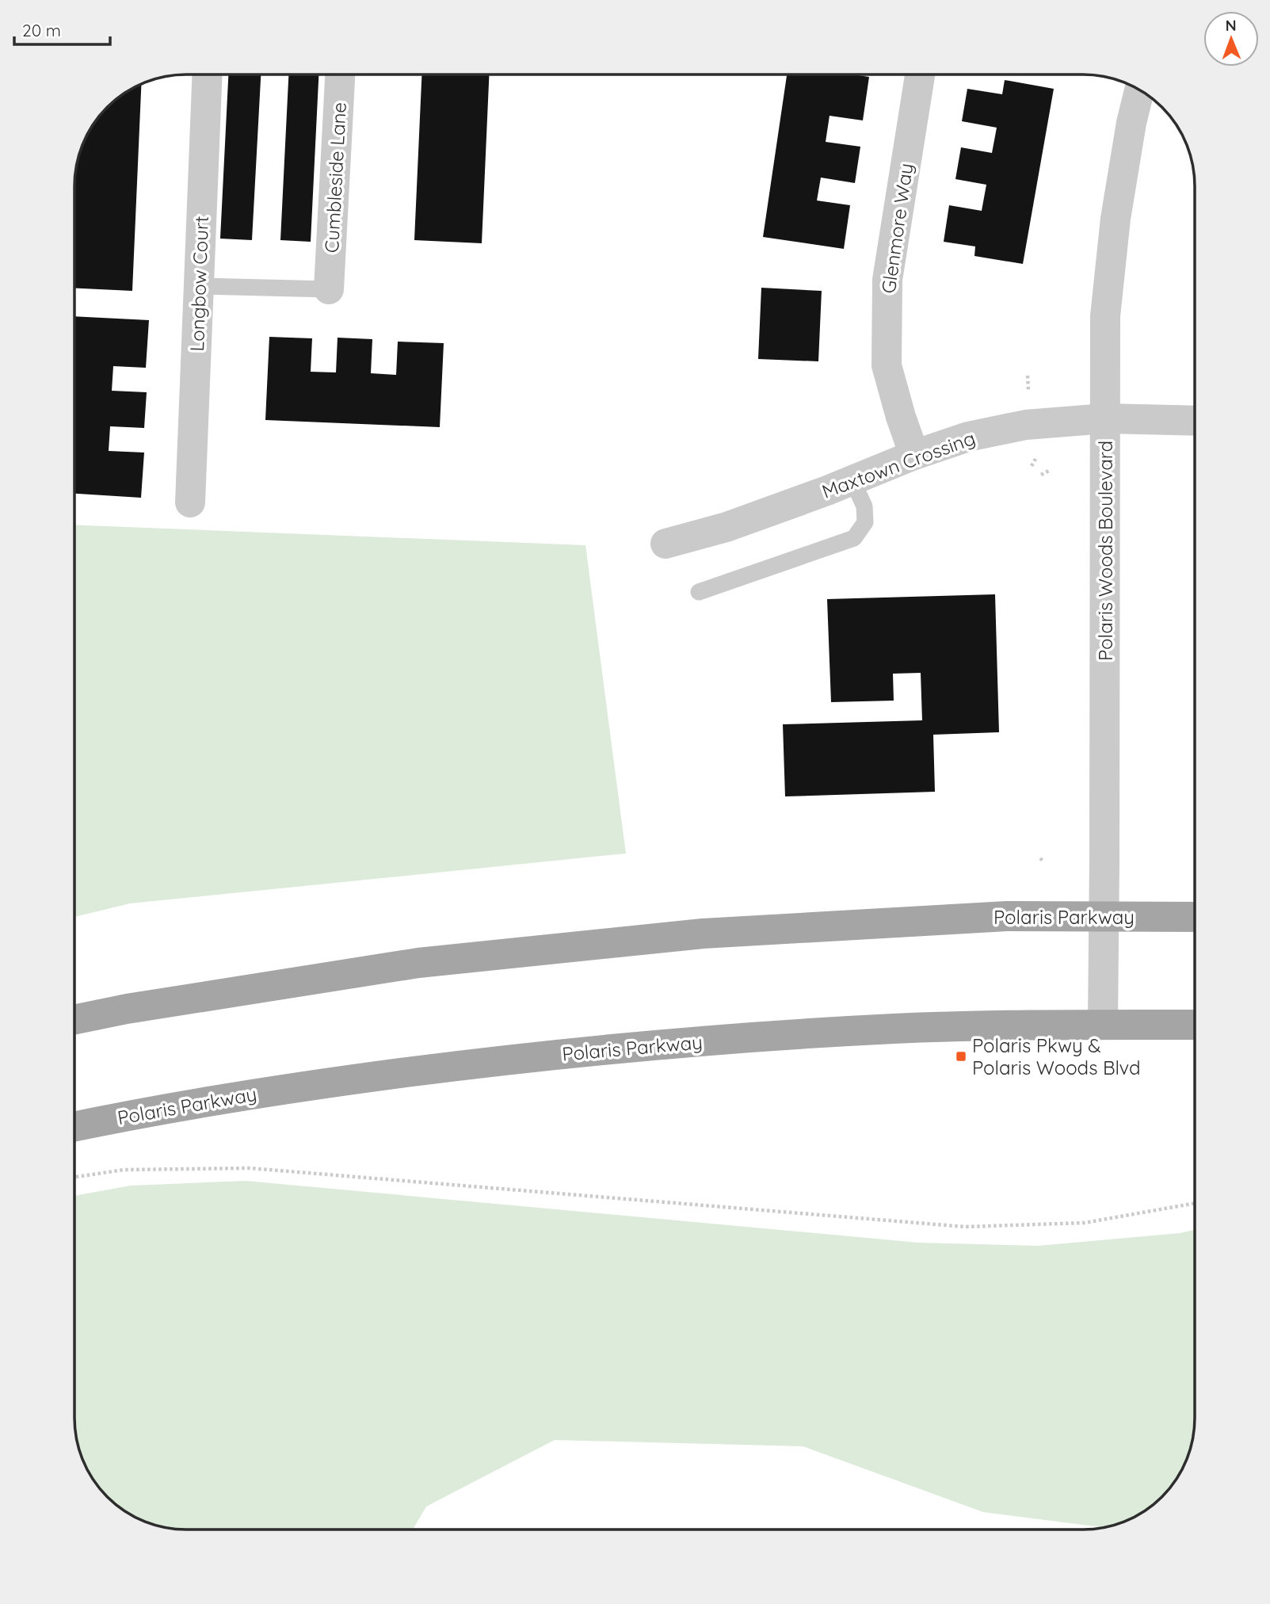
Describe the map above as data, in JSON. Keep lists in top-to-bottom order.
{
  "streets": {
    "main road": ["Polaris Parkway"],
    "street": [
      "Cumbleside Lane",
      "Glenmore Way",
      "Longbow Court",
      "Maxtown Crossing",
      "Polaris Woods Boulevard"
    ]
  },
  "crossings": [
    ["Glenmore Way", "Maxtown Crossing"],
    ["Maxtown Crossing", "Polaris Woods Boulevard"],
    ["Polaris Woods Boulevard", "Polaris Parkway"]
  ],
  "places": {
    "transit": ["Polaris Pkwy & Polaris Woods Blvd"]
  },
  "scale_bar": "20 m",
  "north": "top"
}
